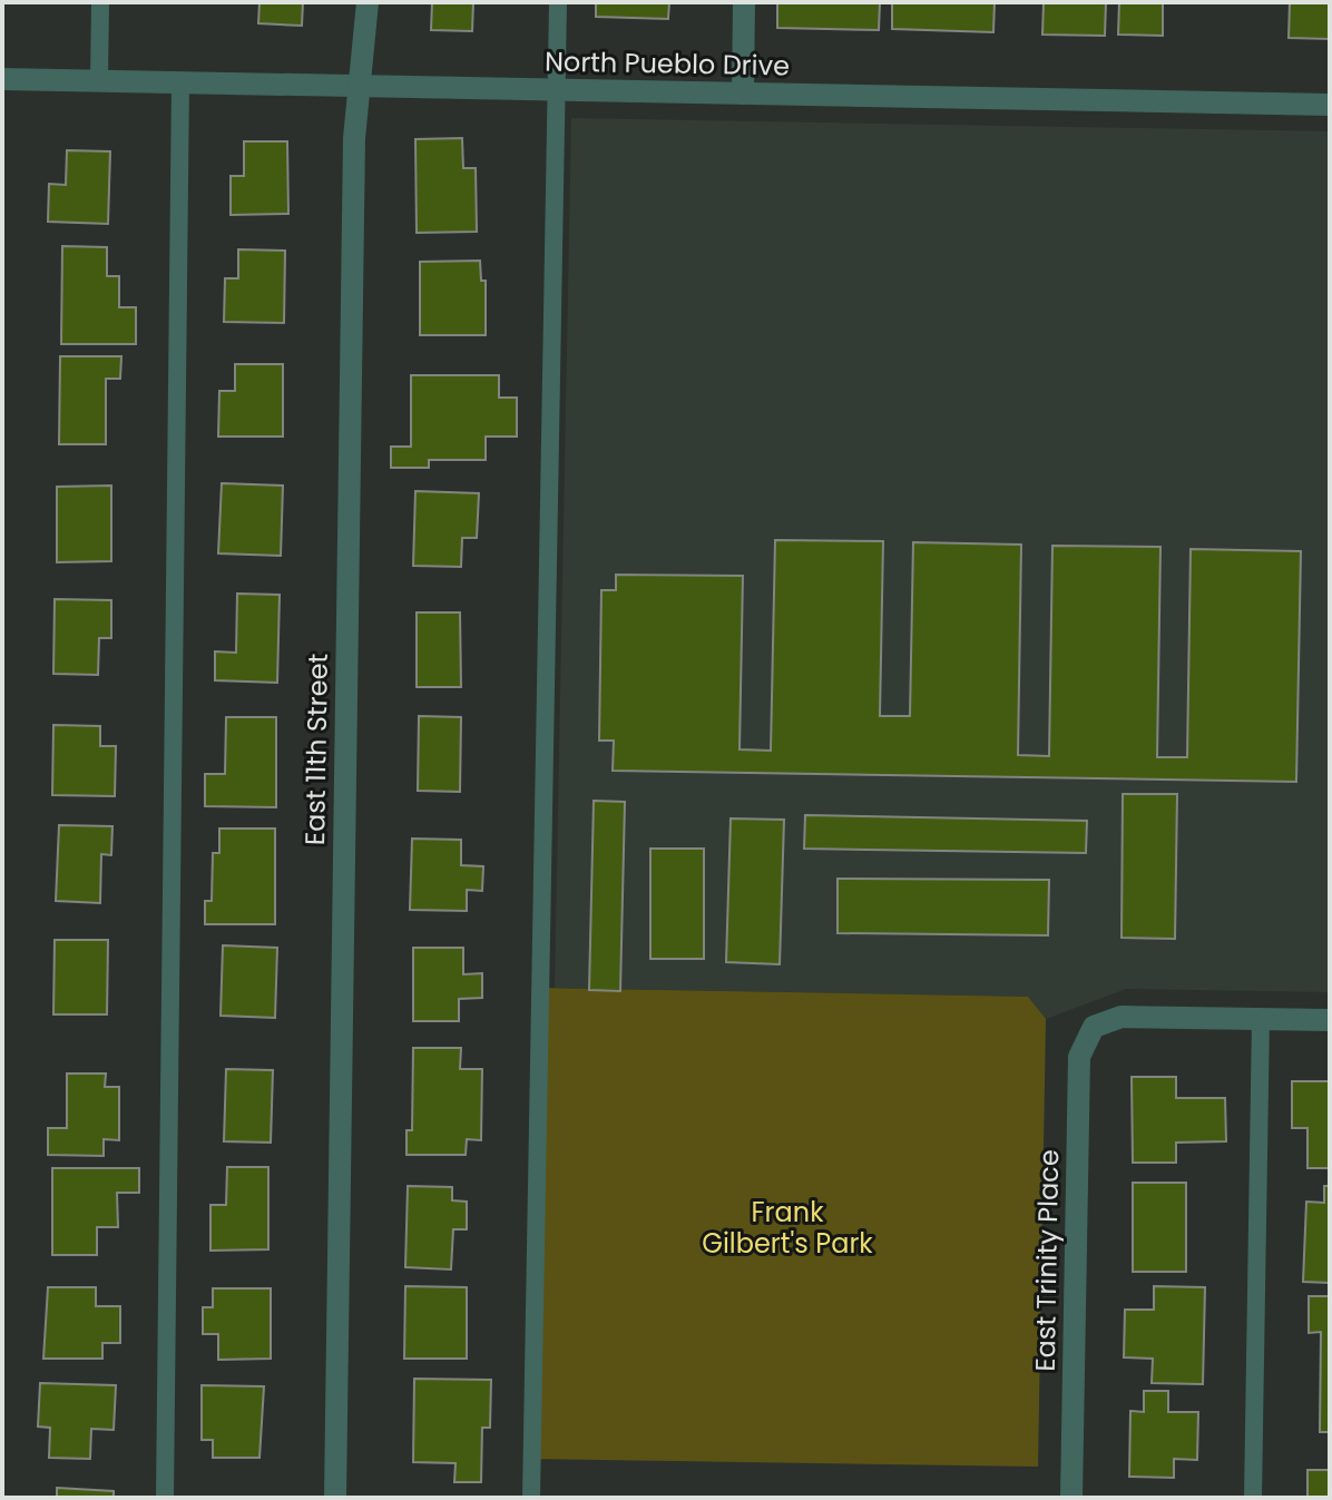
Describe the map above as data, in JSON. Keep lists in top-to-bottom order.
{
  "streets": {
    "street": ["North Pueblo Drive", "East 11th Street", "East Trinity Place"]
  },
  "crossings": [
    ["North Pueblo Drive", "East 11th Street"]
  ],
  "parks": ["Frank Gilbert's Park"]
}
